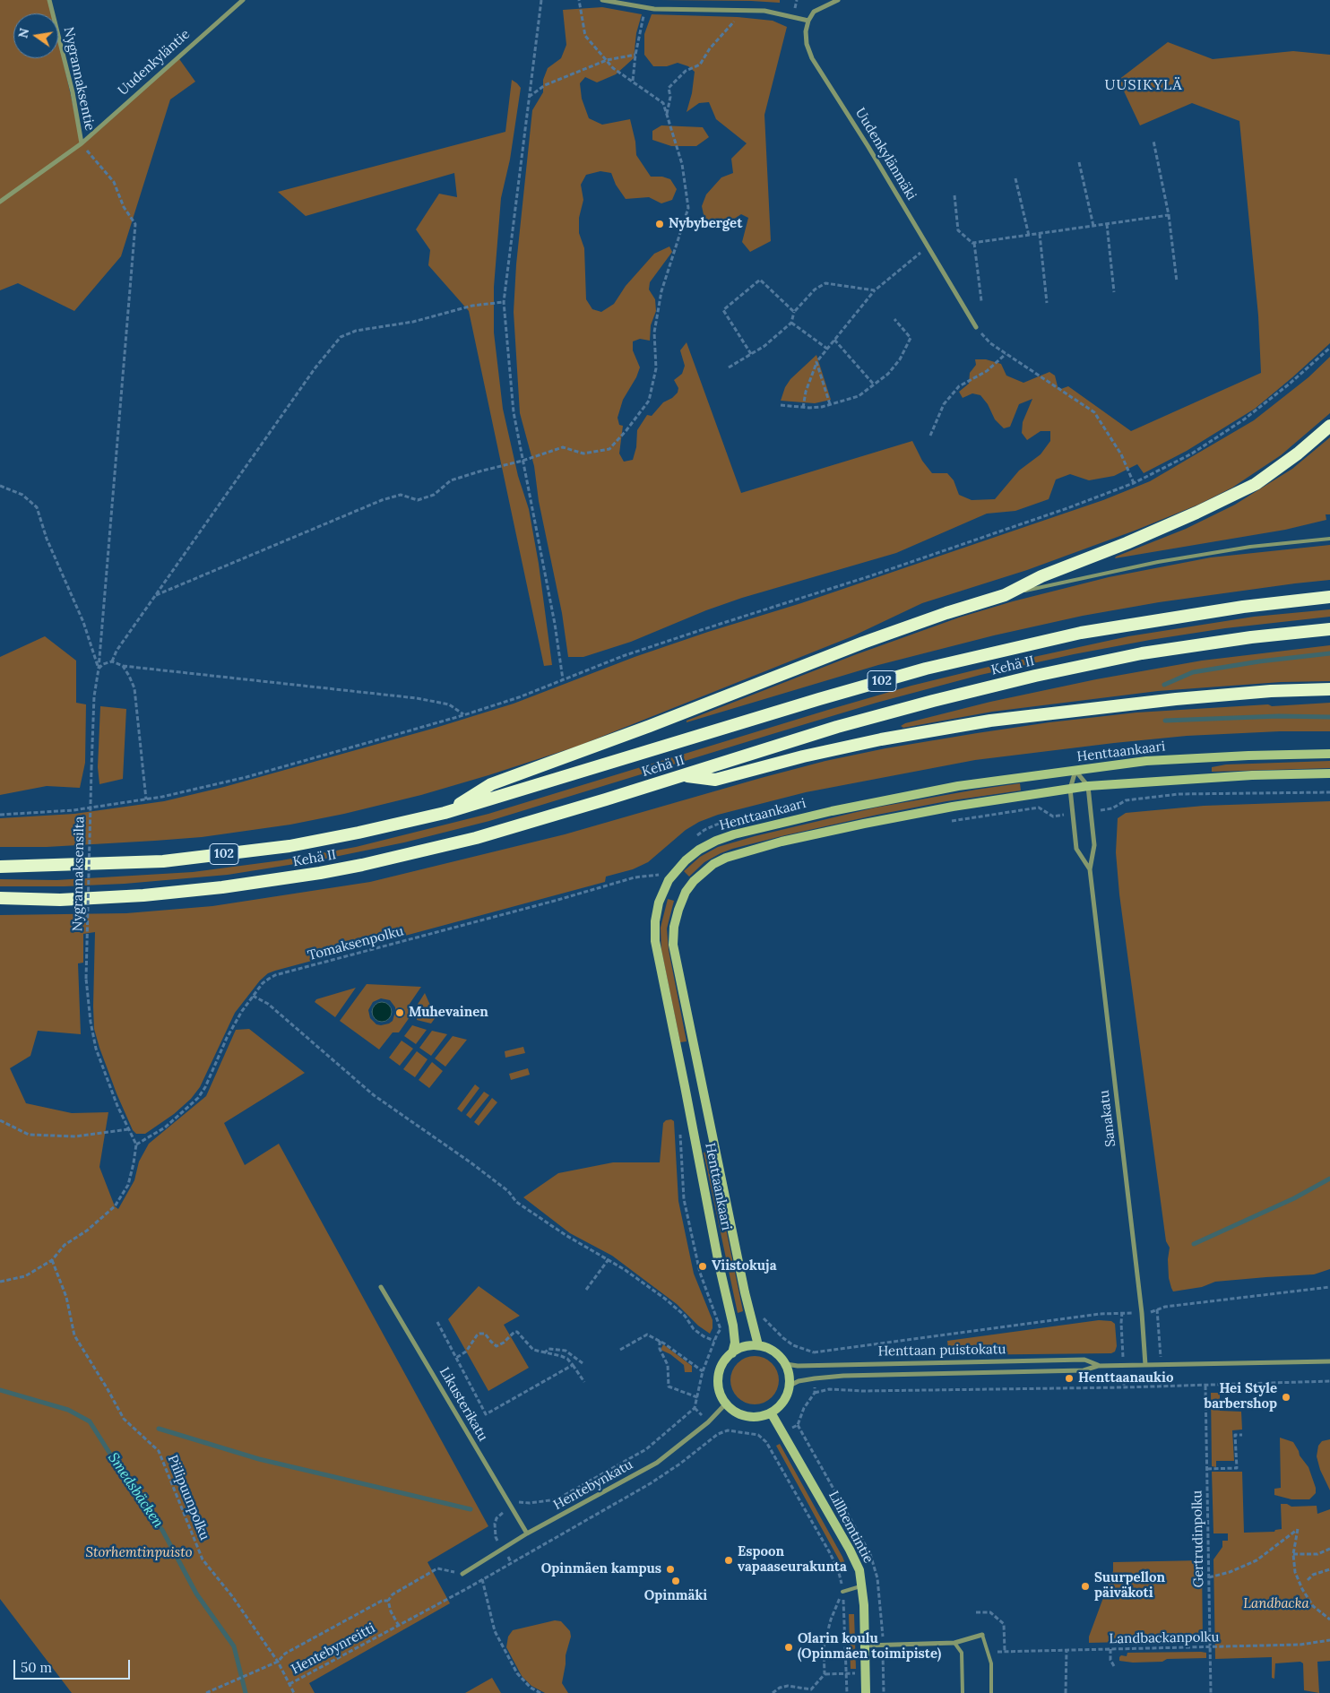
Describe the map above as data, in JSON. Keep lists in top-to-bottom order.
{
  "streets": {
    "highway": ["Kehä II", "102"],
    "main road": ["Henttaankaari", "Lillhemtintie"],
    "street": [
      "Uudenkyläntie",
      "Nygrannaksentie",
      "Uudenkylänmäki",
      "Sanakatu",
      "Henttaan puistokatu",
      "Likusterikatu",
      "Hentebynkatu"
    ],
    "path": [
      "Nygrannaksensilta",
      "Tomaksenpolku",
      "Piilipuunpolku",
      "Gertrudinpolku",
      "Landbackanpolku",
      "Hentebynreitti"
    ]
  },
  "crossings": [
    ["Uudenkyläntie", "Nygrannaksentie"],
    ["Uudenkyläntie", "Nygrannaksensilta"],
    ["Nygrannaksentie", "Nygrannaksensilta"],
    ["Henttaankaari", "Sanakatu"],
    ["Henttaankaari", "Henttaan puistokatu"],
    ["Henttaankaari", "Hentebynkatu"],
    ["Henttaankaari", "Lillhemtintie"],
    ["Nygrannaksensilta", "Tomaksenpolku"],
    ["Sanakatu", "Henttaan puistokatu"],
    ["Henttaan puistokatu", "Hentebynkatu"],
    ["Henttaan puistokatu", "Lillhemtintie"],
    ["Likusterikatu", "Hentebynkatu"],
    ["Hentebynkatu", "Lillhemtintie"],
    ["Hentebynkatu", "Hentebynreitti"],
    ["Piilipuunpolku", "Hentebynreitti"],
    ["Gertrudinpolku", "Landbackanpolku"]
  ],
  "districts": ["UUSIKYLÄ"],
  "water": ["Smedsbäcken"],
  "parks": ["Storhemtinpuisto", "Landbacka"],
  "places": [
    "Nybyberget",
    "Muhevainen",
    "Viistokuja",
    "Henttaanaukio",
    "Hei Style barbershop",
    "Espoon vapaaseurakunta",
    "Opinmäen kampus",
    "Opinmäki",
    "Suurpellon päiväkoti",
    "Olarin koulu (Opinmäen toimipiste)"
  ],
  "scale_bar": "50 m",
  "north": "left"
}
